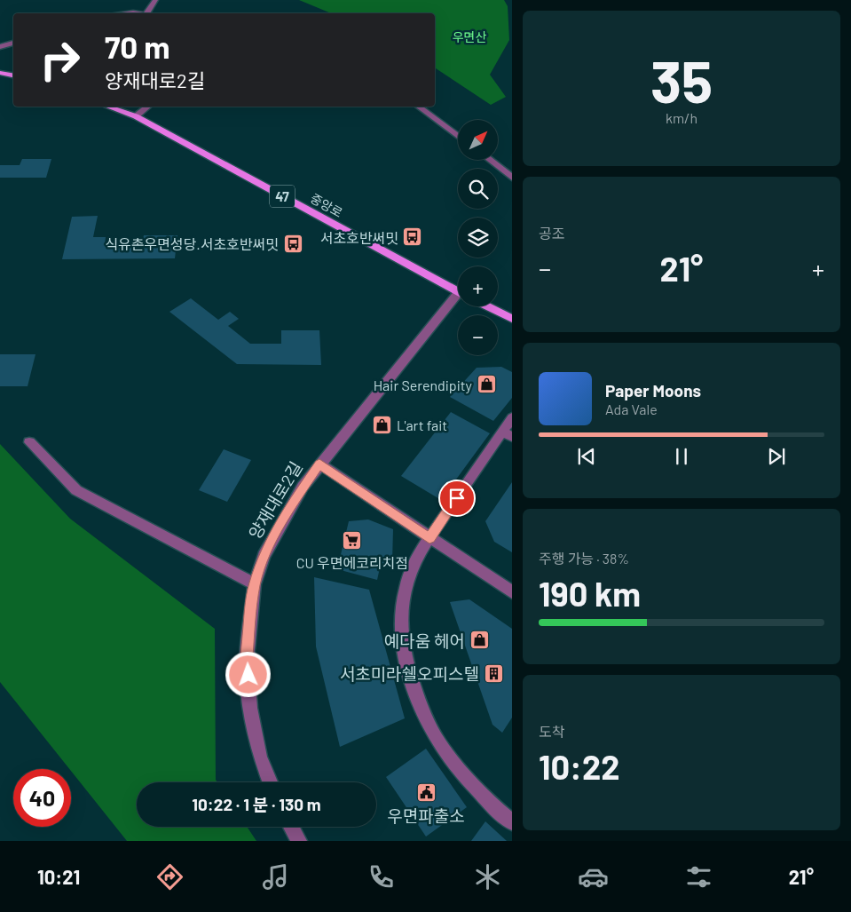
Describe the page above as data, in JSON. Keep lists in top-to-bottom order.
{
  "streets": {
    "main road": ["47", "중앙로"],
    "street": ["양재대로2길"]
  },
  "parks": ["우면산"],
  "places": {
    "bus stop": ["서초호반써밋", "식유촌우면성당.서초호반써밋"],
    "shop": ["Hair Serendipity", "L'art fait", "예다움 헤어"],
    "supermarket": ["CU 우면에코리치점"],
    "building": ["서초미라쉘오피스텔"],
    "public building": ["우면파출소"]
  },
  "north": "top right",
  "page": {
    "tile": [
      ["35", "km/h"],
      "공조",
      ["주행 가능 · 38%", "190 km"],
      ["도착", "10:22"]
    ],
    "turn": ["70 m", "양재대로2길"],
    "map_buttons": ["+", "−"],
    "heat": ["−", "21°", "+"],
    "song": ["Paper Moons", "Ada Vale"],
    "limit": "40",
    "trip": "10:22 · 1 분 · 130 m",
    "tabs": ["10:21", "21°"]
  }
}
